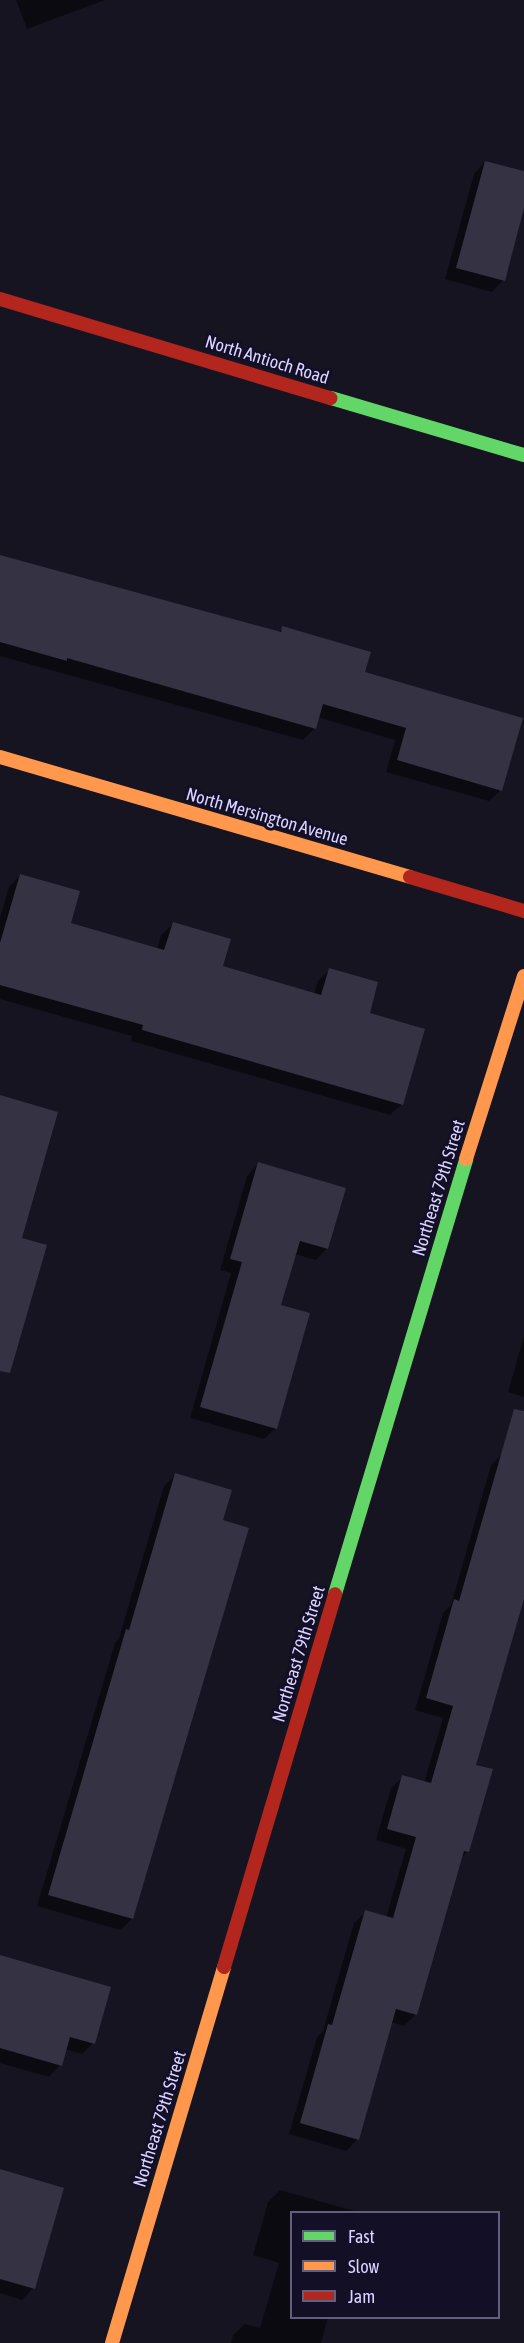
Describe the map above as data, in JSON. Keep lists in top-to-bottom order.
{
  "streets": {
    "street": ["North Antioch Road", "North Mersington Avenue", "Northeast 79th Street"]
  },
  "legend": ["Fast", "Slow", "Jam"]
}
